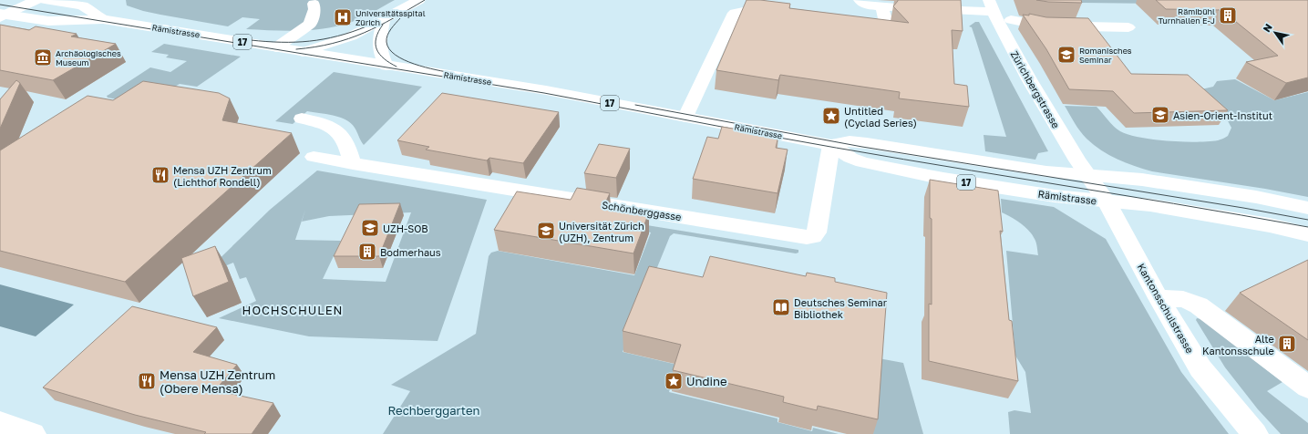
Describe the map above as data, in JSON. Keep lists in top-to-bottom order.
{
  "streets": {
    "main road": [
      "Rämistrasse",
      "17",
      "Zürichbergstrasse",
      "Schönberggasse",
      "Kantonsschulstrasse"
    ]
  },
  "crossings": [
    ["Rämistrasse", "Zürichbergstrasse"],
    ["Rämistrasse", "Schönberggasse"],
    ["Rämistrasse", "Kantonsschulstrasse"],
    ["Zürichbergstrasse", "Kantonsschulstrasse"]
  ],
  "districts": ["HOCHSCHULEN"],
  "parks": ["Rechberggarten"],
  "places": {
    "building": ["Rämibühl Turnhallen E-J", "Bodmerhaus", "Alte Kantonsschule"],
    "hospital": ["Universitätsspital Zürich"],
    "school or university": [
      "Romanisches Seminar",
      "Asien-Orient-Institut",
      "UZH-SOB",
      "Universität Zürich (UZH), Zentrum"
    ],
    "museum": ["Archäologisches Museum"],
    "place": ["Untitled (Cyclad Series)", "Undine"],
    "restaurant": ["Mensa UZH Zentrum (Lichthof Rondell)", "Mensa UZH Zentrum (Obere Mensa)"],
    "library": ["Deutsches Seminar Bibliothek"]
  },
  "north": "top left"
}
